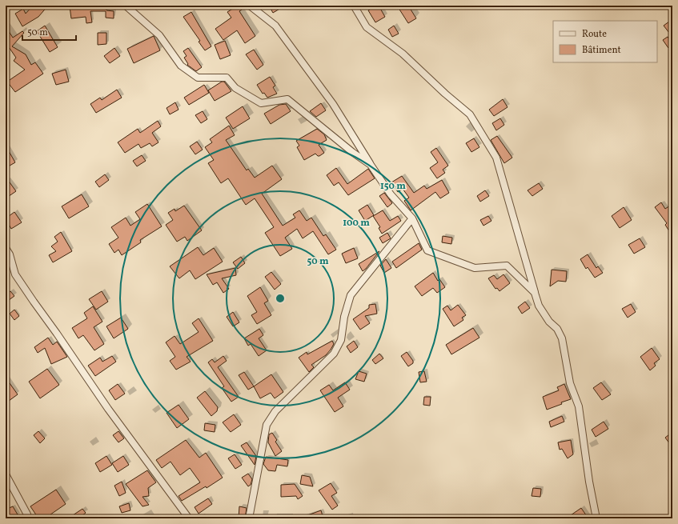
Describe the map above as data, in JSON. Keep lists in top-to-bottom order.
{
  "legend": ["Route", "Bâtiment"],
  "scale_bar": "50 m",
  "rings": ["150 m", "100 m", "50 m"]
}
